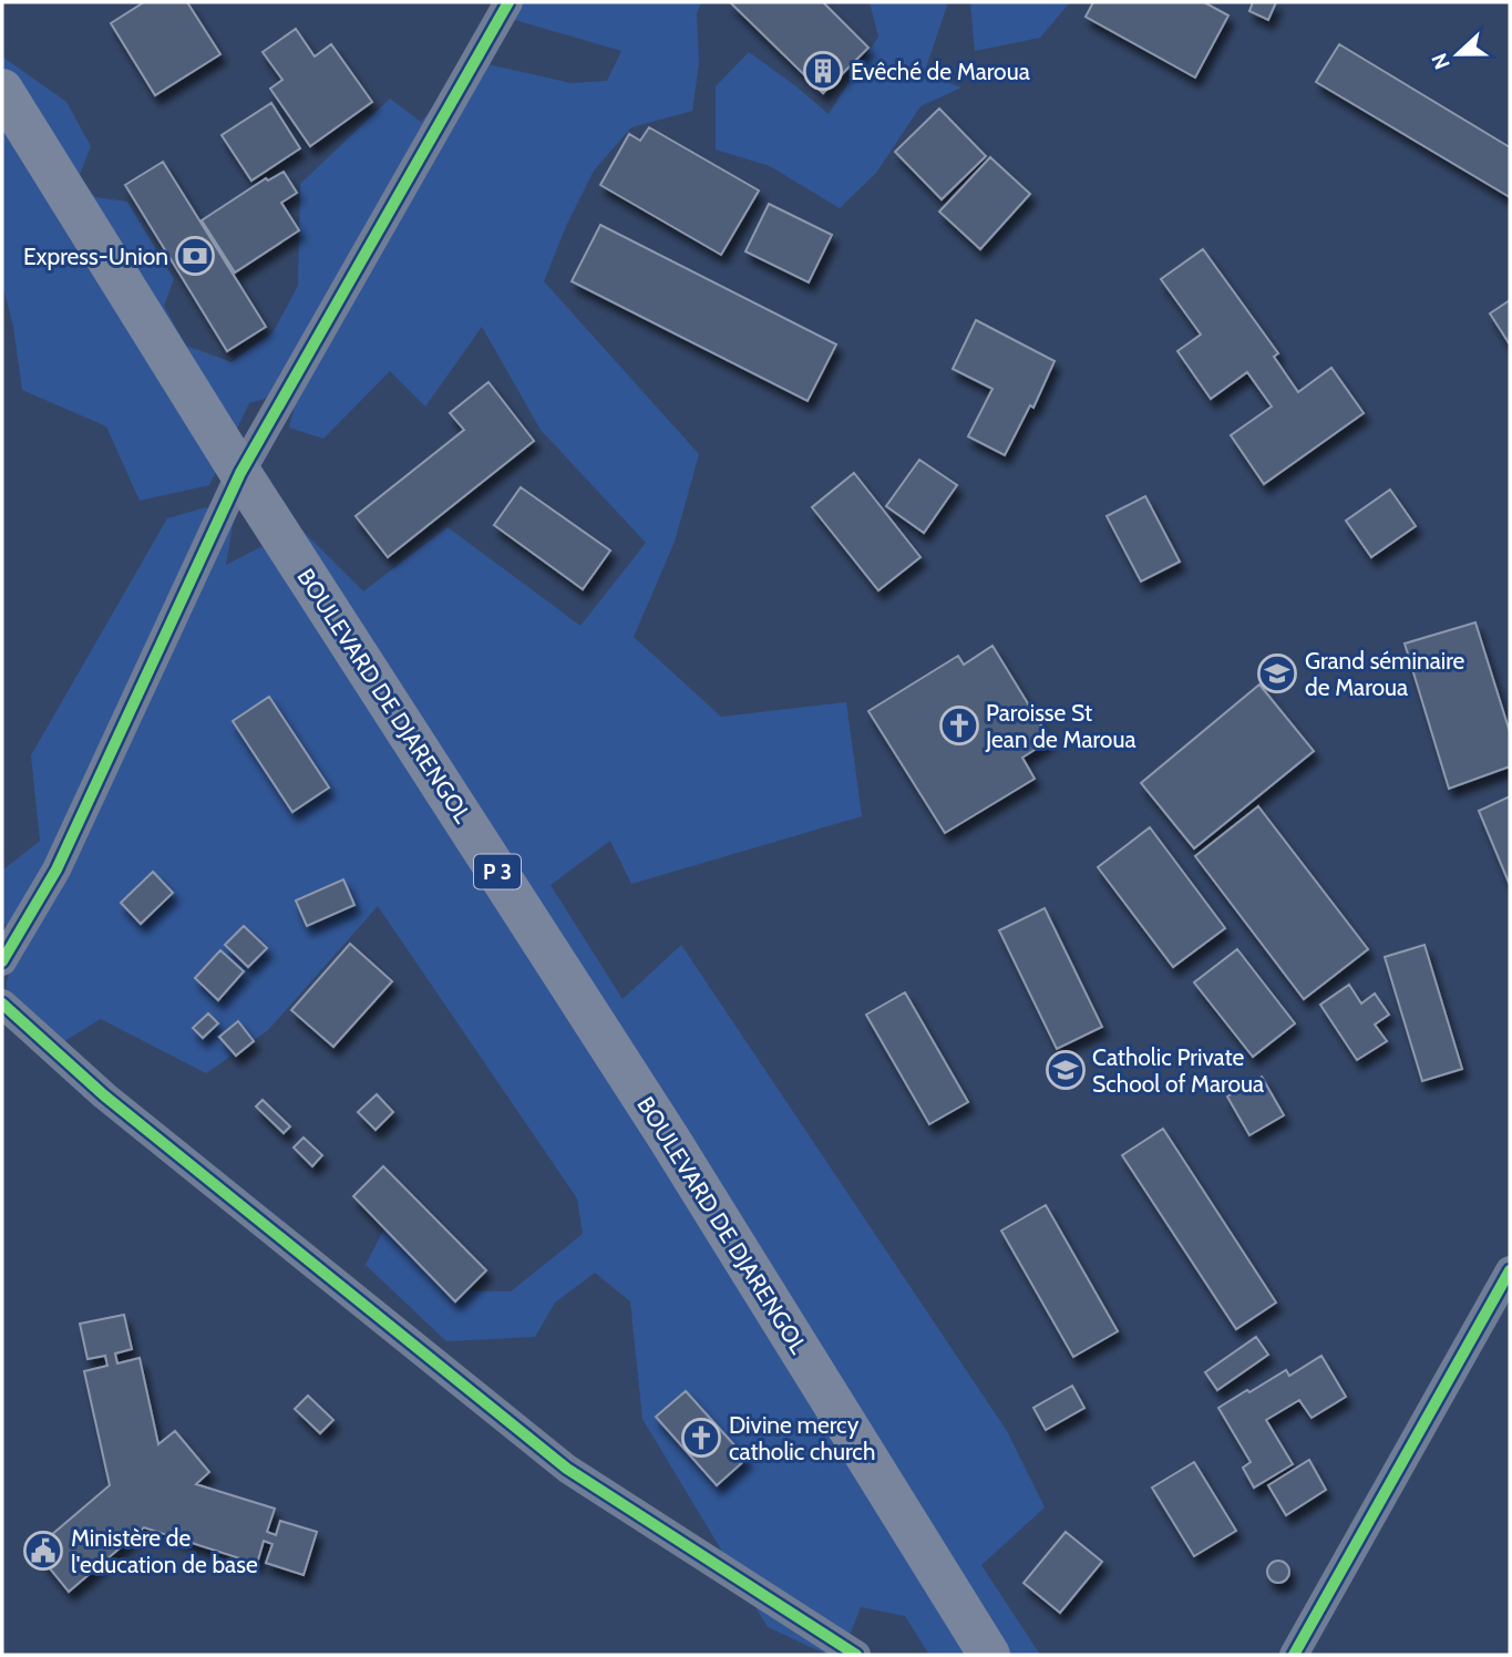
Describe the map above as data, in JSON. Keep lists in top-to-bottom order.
{
  "streets": {
    "main road": ["BOULEVARD DE DJARENGOL", "P 3"]
  },
  "places": {
    "building": ["Evêché de Maroua"],
    "bank": ["Express-Union"],
    "school or university": ["Grand séminaire de Maroua", "Catholic Private School of Maroua"],
    "church": ["Paroisse St Jean de Maroua", "Divine mercy catholic church"],
    "public building": ["Ministère de l'education de base"]
  },
  "north": "left"
}
